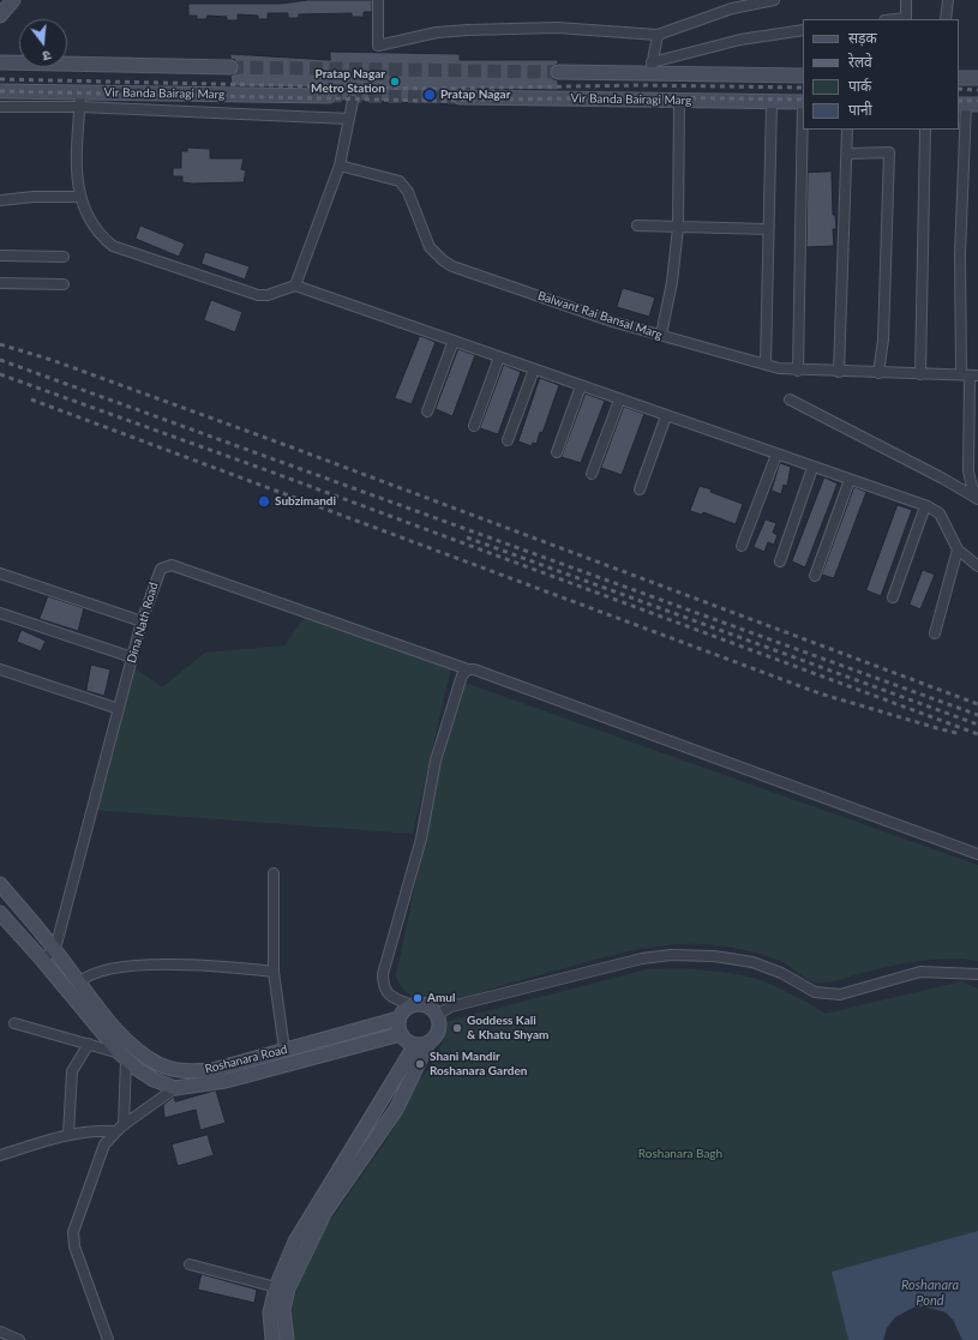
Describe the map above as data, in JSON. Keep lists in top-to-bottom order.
{
  "streets": {
    "street": [
      "Vir Banda Bairagi Marg",
      "Balwant Rai Bansal Marg",
      "Dina Nath Road",
      "Roshanara Road"
    ]
  },
  "crossings": [
    ["Dina Nath Road", "Roshanara Road"]
  ],
  "water": ["Roshanara Pond"],
  "parks": ["Roshanara Bagh"],
  "places": [
    "Pratap Nagar Metro Station",
    "Pratap Nagar",
    "Subzimandi",
    "Amul",
    "Goddess Kali & Khatu Shyam",
    "Shani Mandir Roshanara Garden"
  ],
  "legend": [
    "सड़क",
    "रेलवे",
    "पार्क",
    "पानी"
  ],
  "north": "bottom"
}
